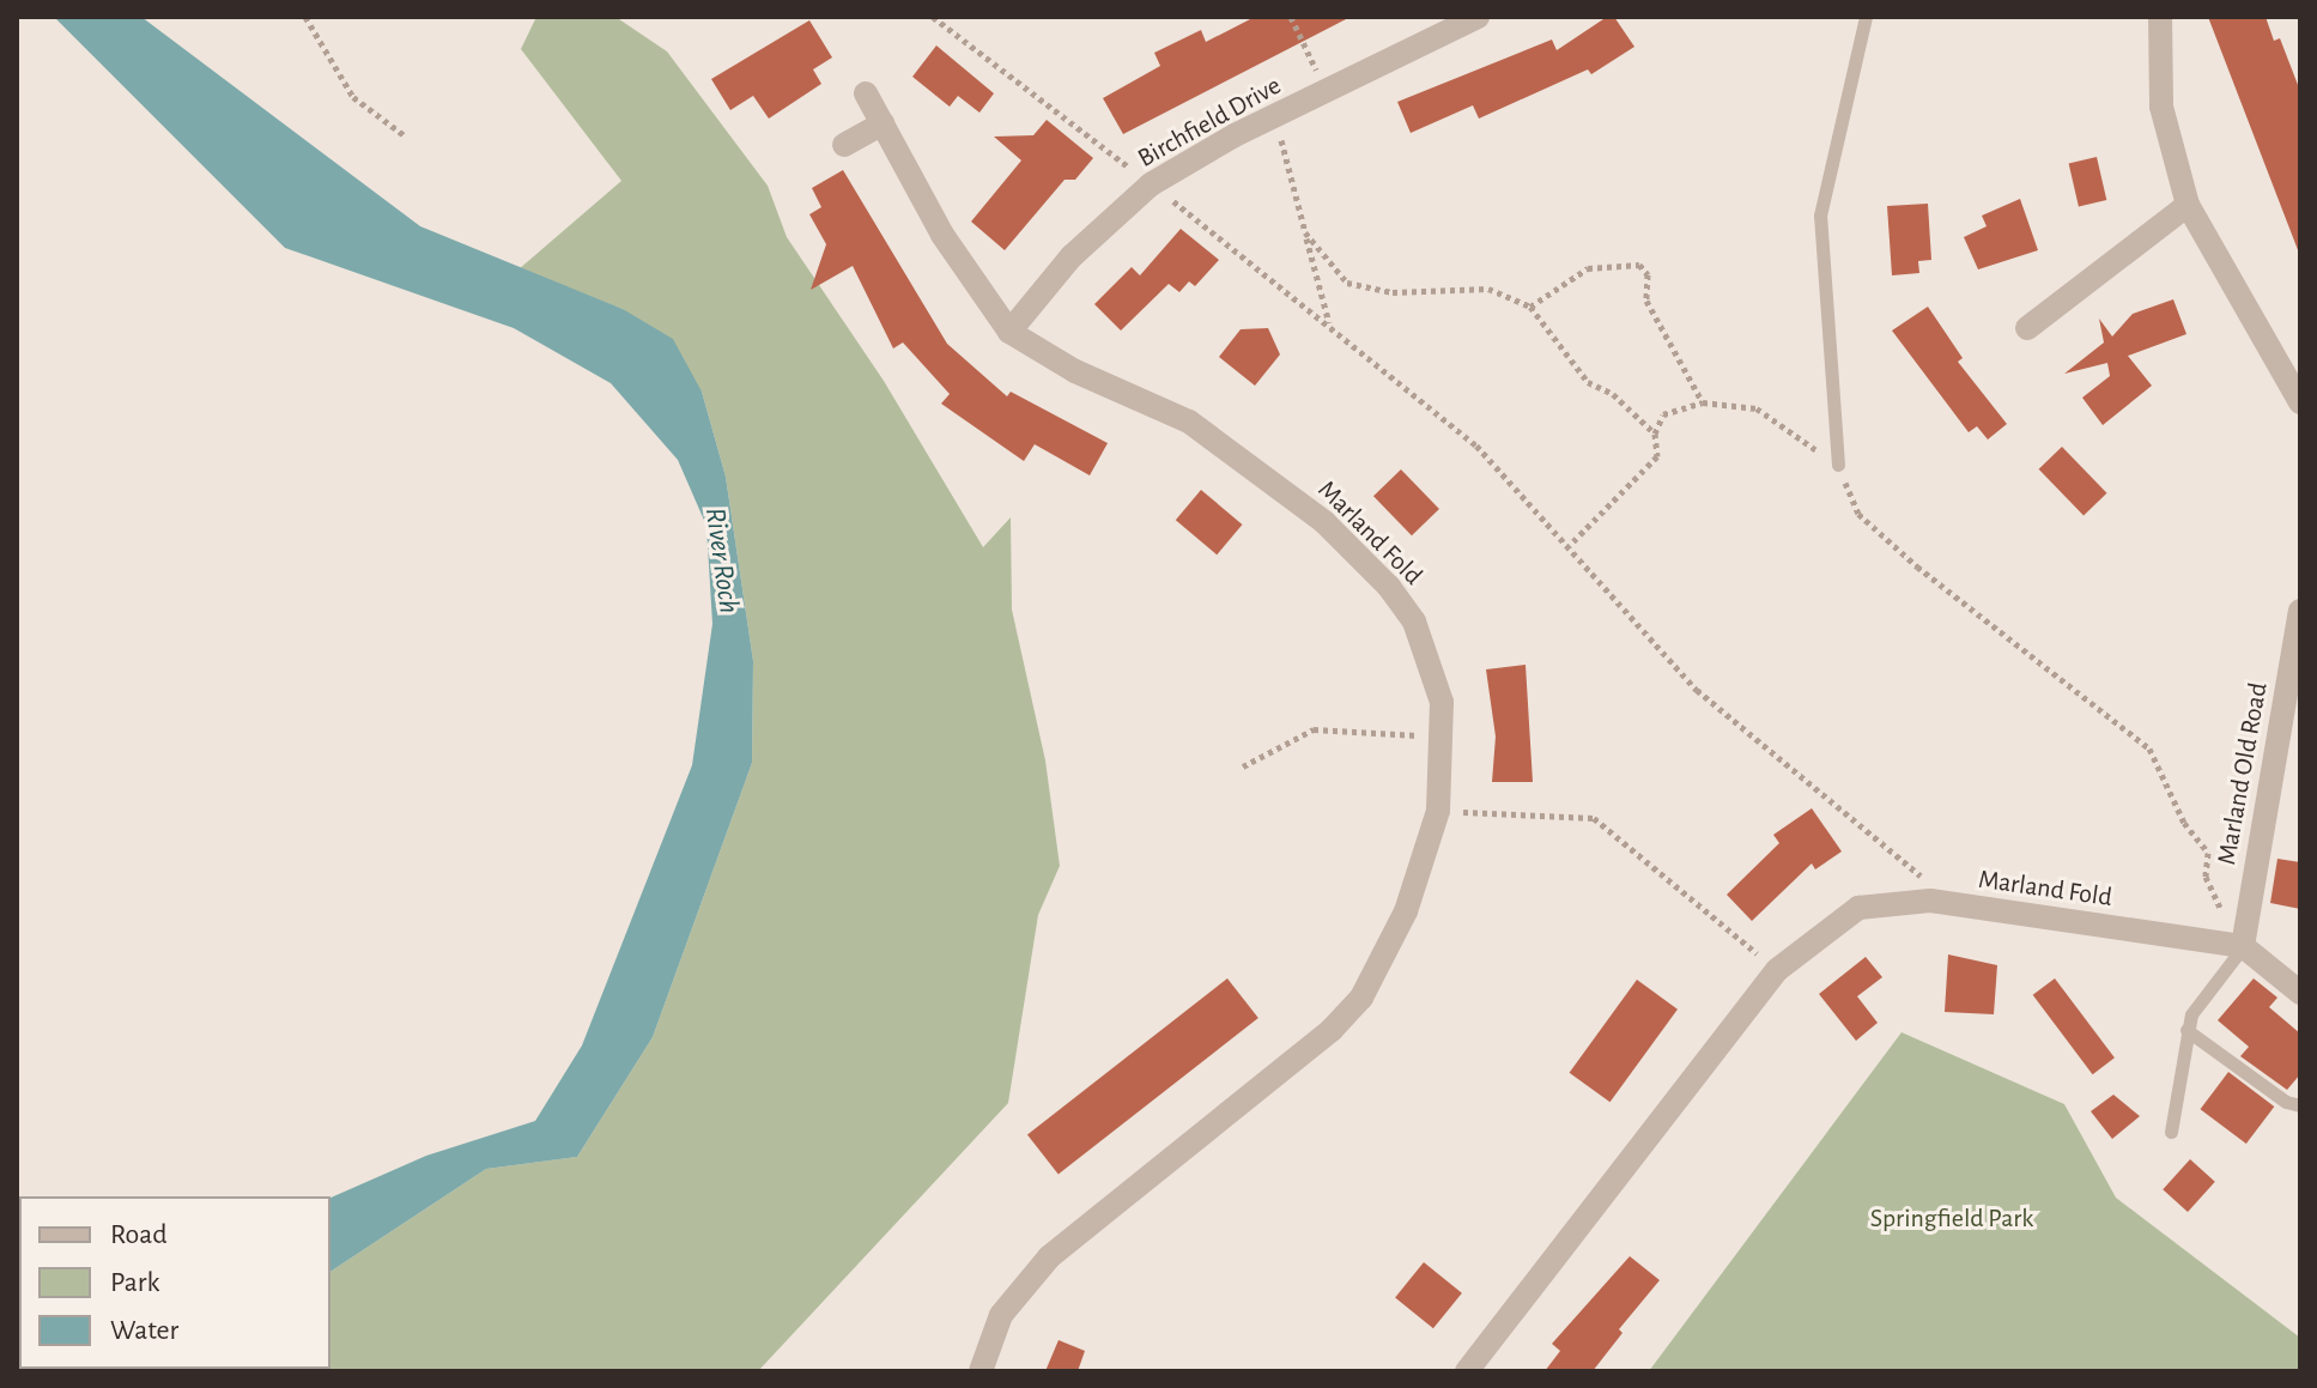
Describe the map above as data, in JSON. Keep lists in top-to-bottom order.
{
  "streets": {
    "street": ["Birchfield Drive", "Marland Fold", "Marland Old Road"]
  },
  "crossings": [
    ["Birchfield Drive", "Marland Fold"],
    ["Marland Fold", "Marland Old Road"]
  ],
  "water": ["River Roch"],
  "parks": ["Springfield Park"],
  "legend": ["Road", "Park", "Water"]
}
